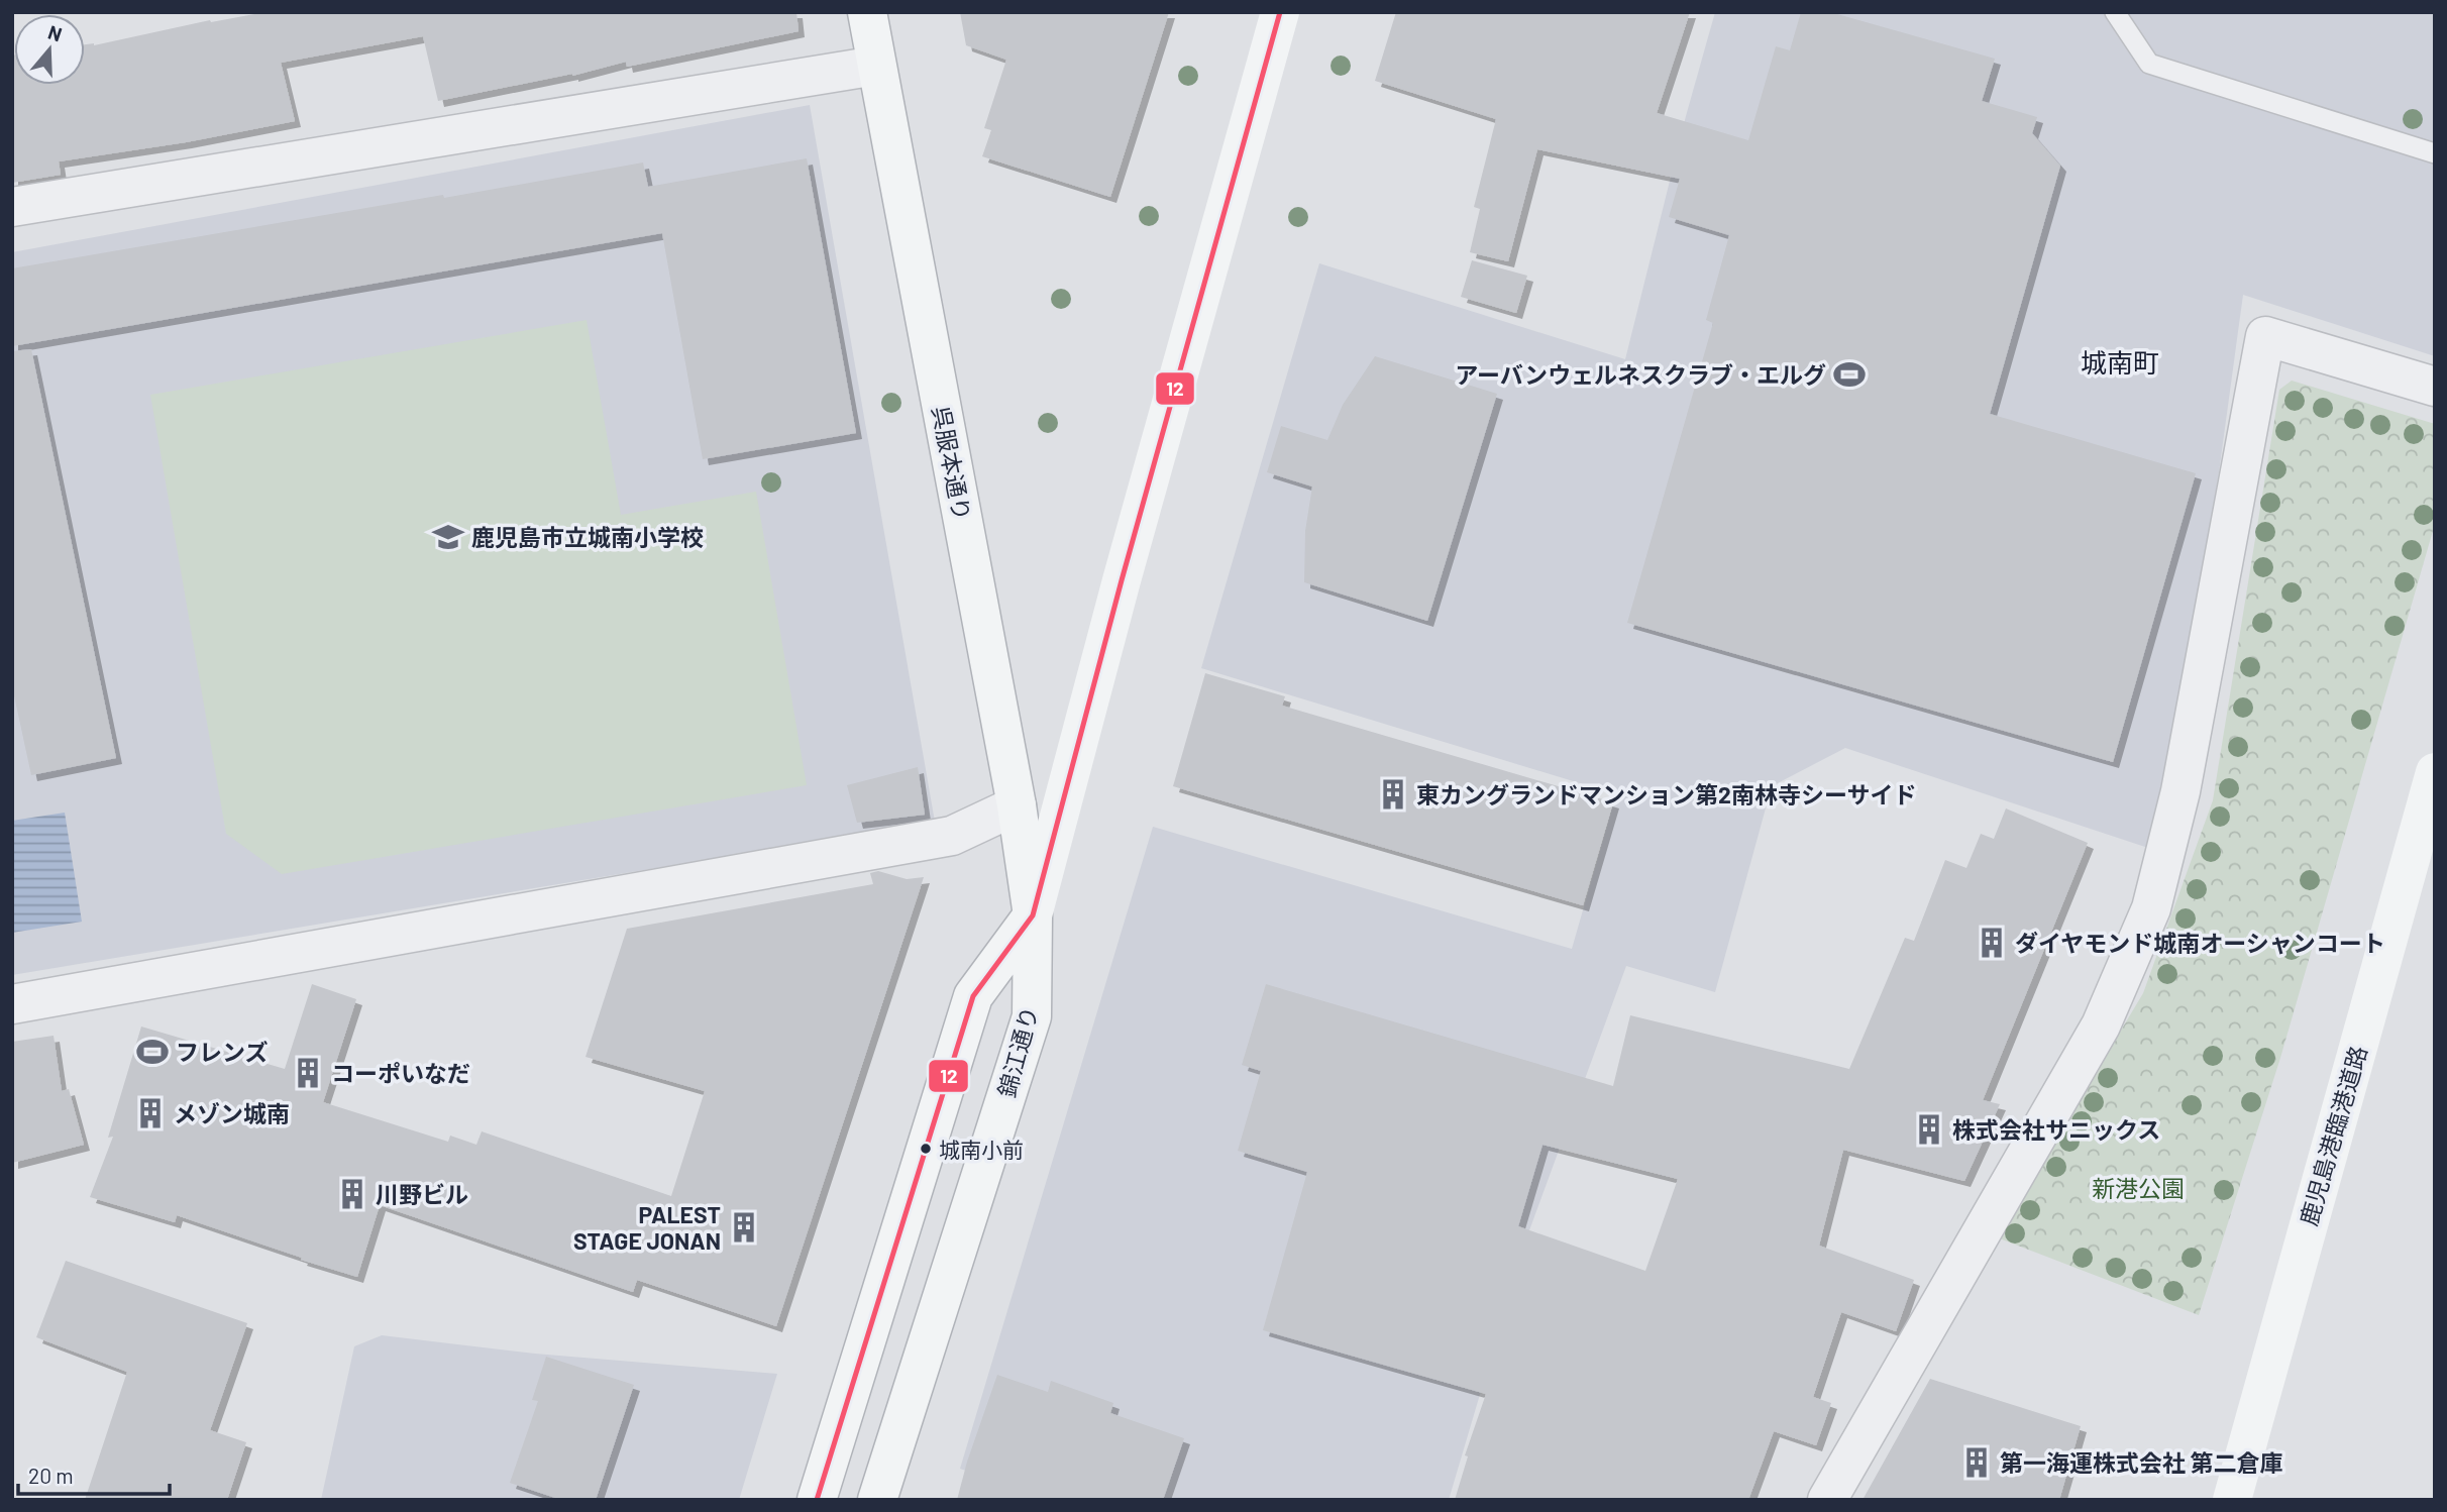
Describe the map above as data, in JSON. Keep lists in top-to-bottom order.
{
  "streets": {
    "main road": ["呉服本通り", "錦江通り", "鹿児島港臨港道路"]
  },
  "crossings": [
    ["呉服本通り", "錦江通り"]
  ],
  "districts": ["城南町"],
  "parks": ["新港公園"],
  "places": {
    "sports": ["アーバンウェルネスクラブ・エルグ", "フレンズ"],
    "school or university": ["鹿児島市立城南小学校"],
    "building": [
      "東カングランドマンション第2南林寺シーサイド",
      "ダイヤモンド城南オーシャンコート",
      "コーポいなだ",
      "メゾン城南",
      "株式会社サニックス",
      "川野ビル",
      "PALEST STAGE JONAN",
      "第一海運株式会社 第二倉庫"
    ],
    "other": ["城南小前"]
  },
  "lines": ["transit line 12"],
  "scale_bar": "20 m",
  "north": "top"
}
